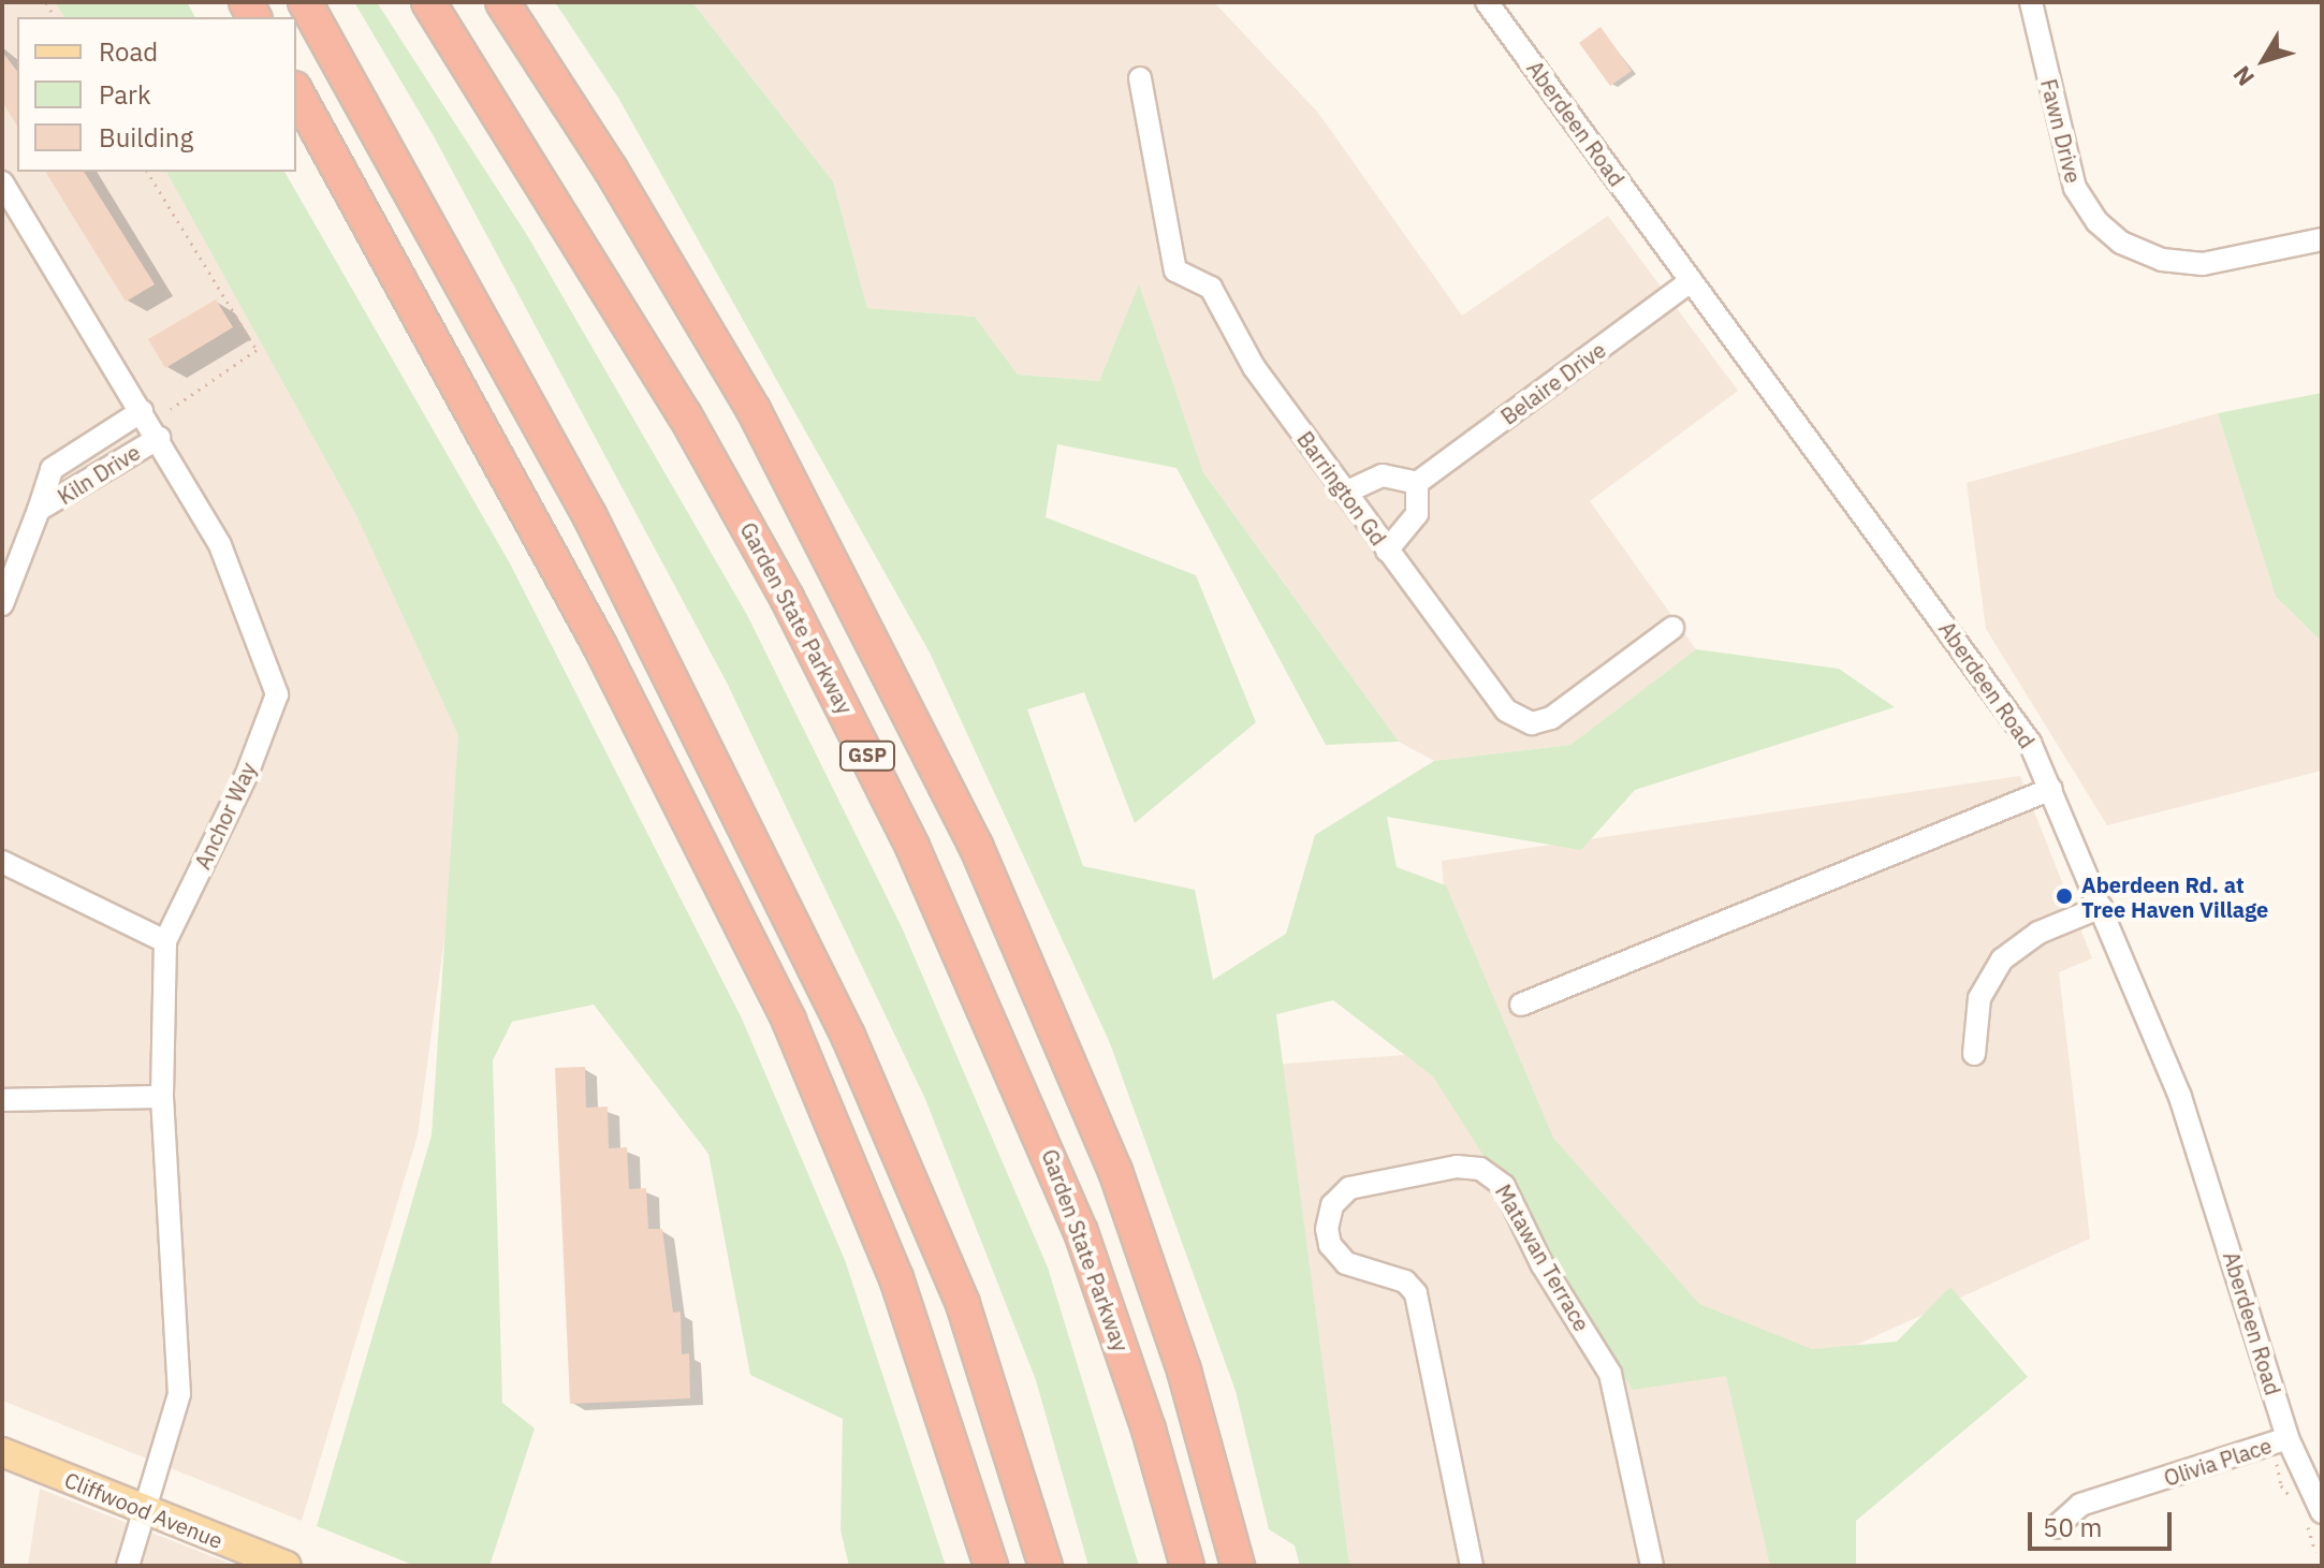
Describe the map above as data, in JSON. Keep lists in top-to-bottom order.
{
  "streets": {
    "highway": ["Garden State Parkway", "GSP"],
    "main road": ["Cliffwood Avenue"],
    "street": [
      "Aberdeen Road",
      "Fawn Drive",
      "Belaire Drive",
      "Kiln Drive",
      "Barrington Gd",
      "Anchor Way",
      "Matawan Terrace",
      "Olivia Place"
    ]
  },
  "crossings": [
    ["Aberdeen Road", "Belaire Drive"],
    ["Aberdeen Road", "Olivia Place"],
    ["Kiln Drive", "Anchor Way"],
    ["Anchor Way", "Cliffwood Avenue"]
  ],
  "places": ["Aberdeen Rd. at Tree Haven Village"],
  "legend": ["Road", "Park", "Building"],
  "scale_bar": "50 m",
  "north": "bottom left"
}
